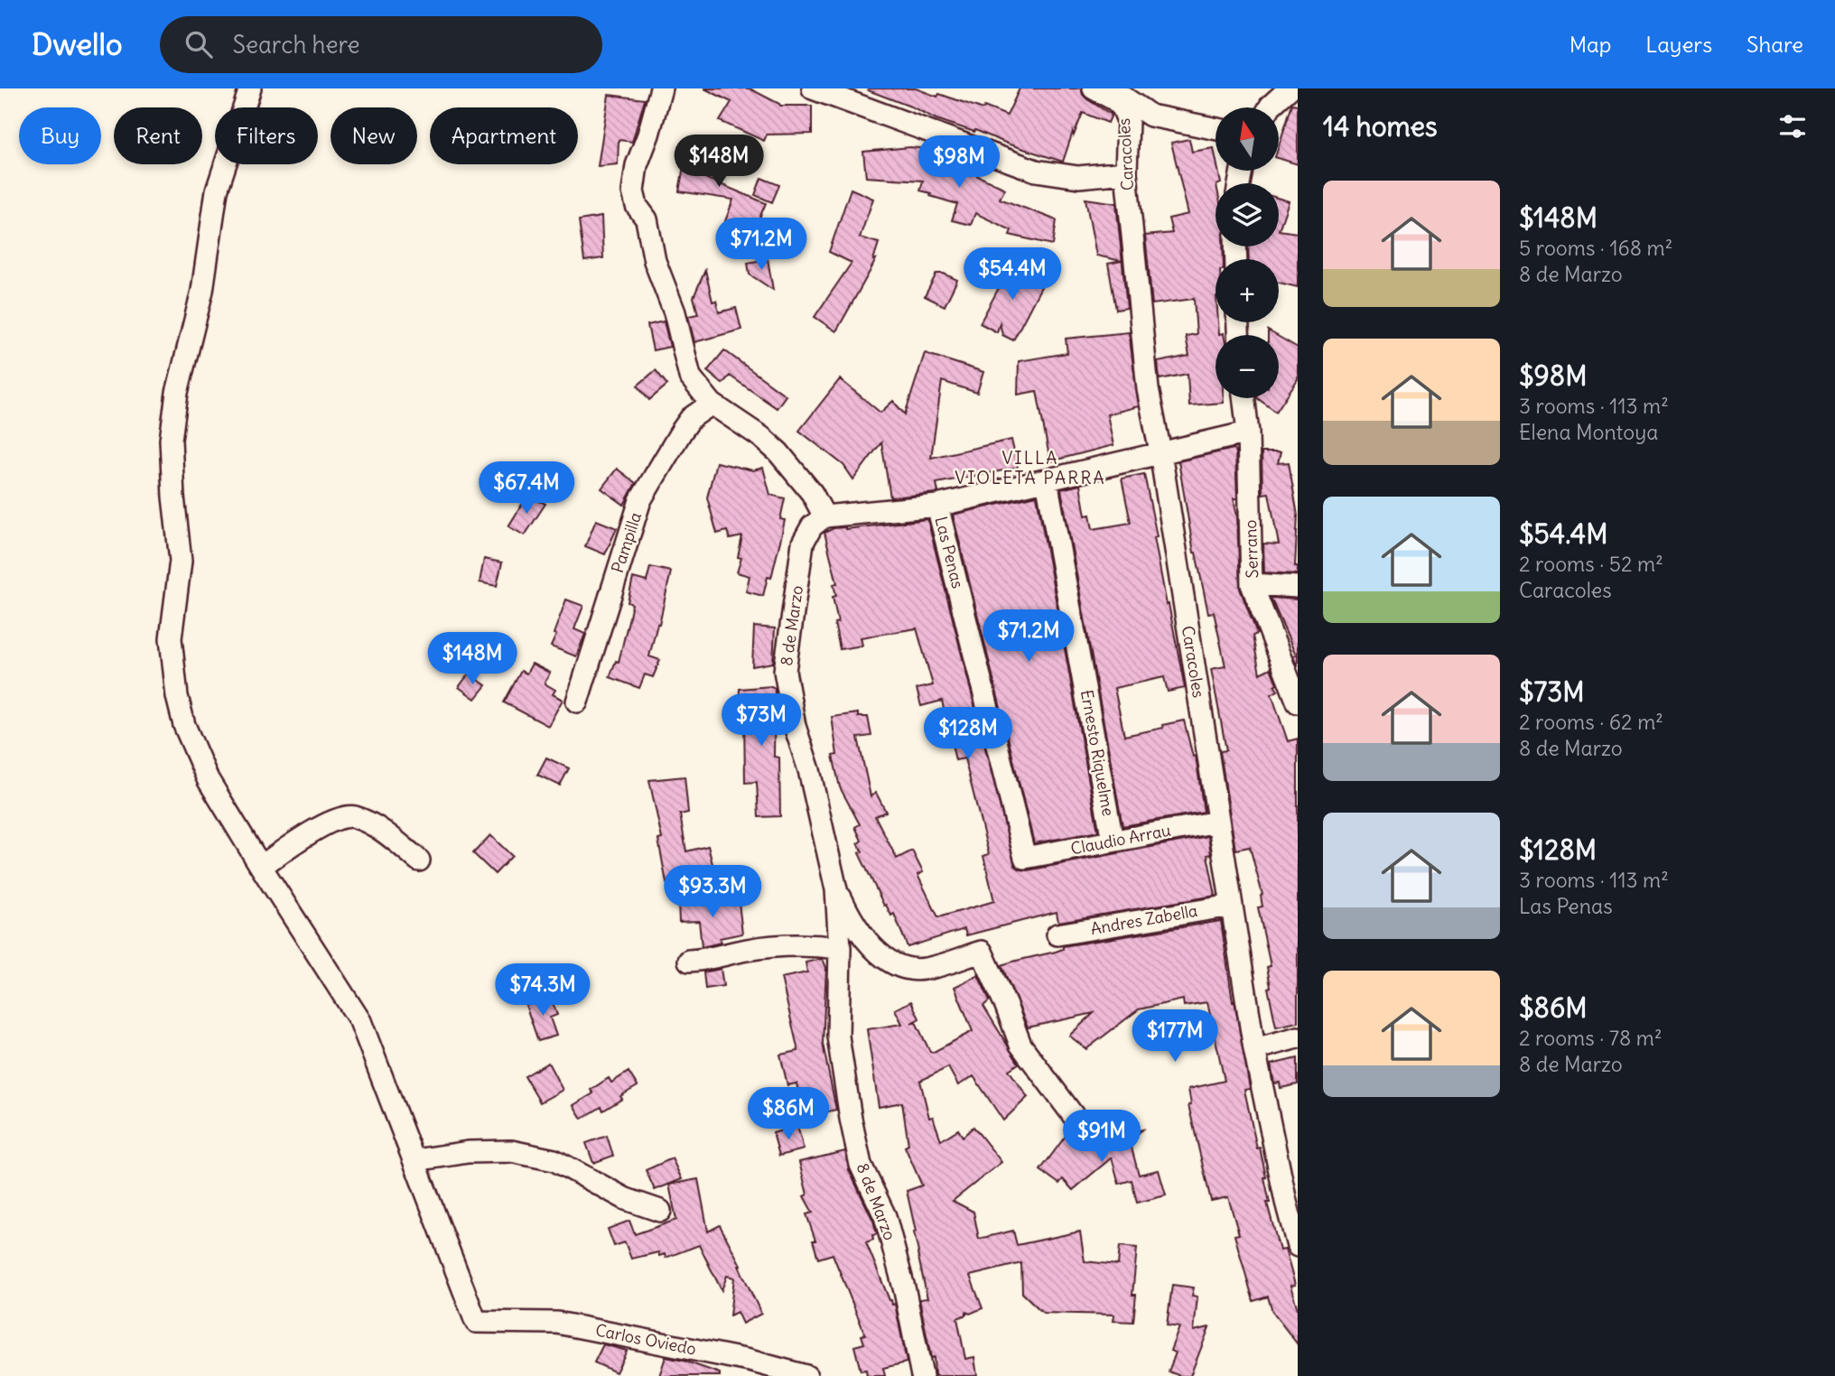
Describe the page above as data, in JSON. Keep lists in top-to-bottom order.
{
  "streets": {
    "street": [
      "Caracoles",
      "Pampilla",
      "Serrano",
      "Las Penas",
      "8 de Marzo",
      "Ernesto Riquelme",
      "Claudio Arrau",
      "Andres Zabella",
      "Carlos Oviedo"
    ]
  },
  "crossings": [
    ["Caracoles", "Claudio Arrau"],
    ["Caracoles", "Andres Zabella"],
    ["Las Penas", "Claudio Arrau"],
    ["Ernesto Riquelme", "Claudio Arrau"]
  ],
  "districts": ["VILLA VIOLETA PARRA"],
  "north": "top",
  "page": {
    "header": "Dwello",
    "search": "Search here",
    "nav": ["Map", "Layers", "Share"],
    "heading": "14 homes",
    "map_buttons": ["+", "−"],
    "chip": [
      "Buy",
      "Rent",
      "Filters",
      "New",
      "Apartment"
    ],
    "price": [
      "$148M",
      "$98M",
      "$71.2M",
      "$54.4M",
      "$67.4M",
      "$71.2M",
      "$148M",
      "$73M",
      "$128M",
      "$93.3M",
      "$74.3M",
      "$177M",
      "$86M",
      "$91M"
    ],
    "list": [
      {
        "name": "$148M",
        "note": "5 rooms · 168 m² · 8 de Marzo"
      },
      {
        "name": "$98M",
        "note": "3 rooms · 113 m² · Elena Montoya"
      },
      {
        "name": "$54.4M",
        "note": "2 rooms · 52 m² · Caracoles"
      },
      {
        "name": "$73M",
        "note": "2 rooms · 62 m² · 8 de Marzo"
      },
      {
        "name": "$128M",
        "note": "3 rooms · 113 m² · Las Penas"
      },
      {
        "name": "$86M",
        "note": "2 rooms · 78 m² · 8 de Marzo"
      }
    ]
  }
}
